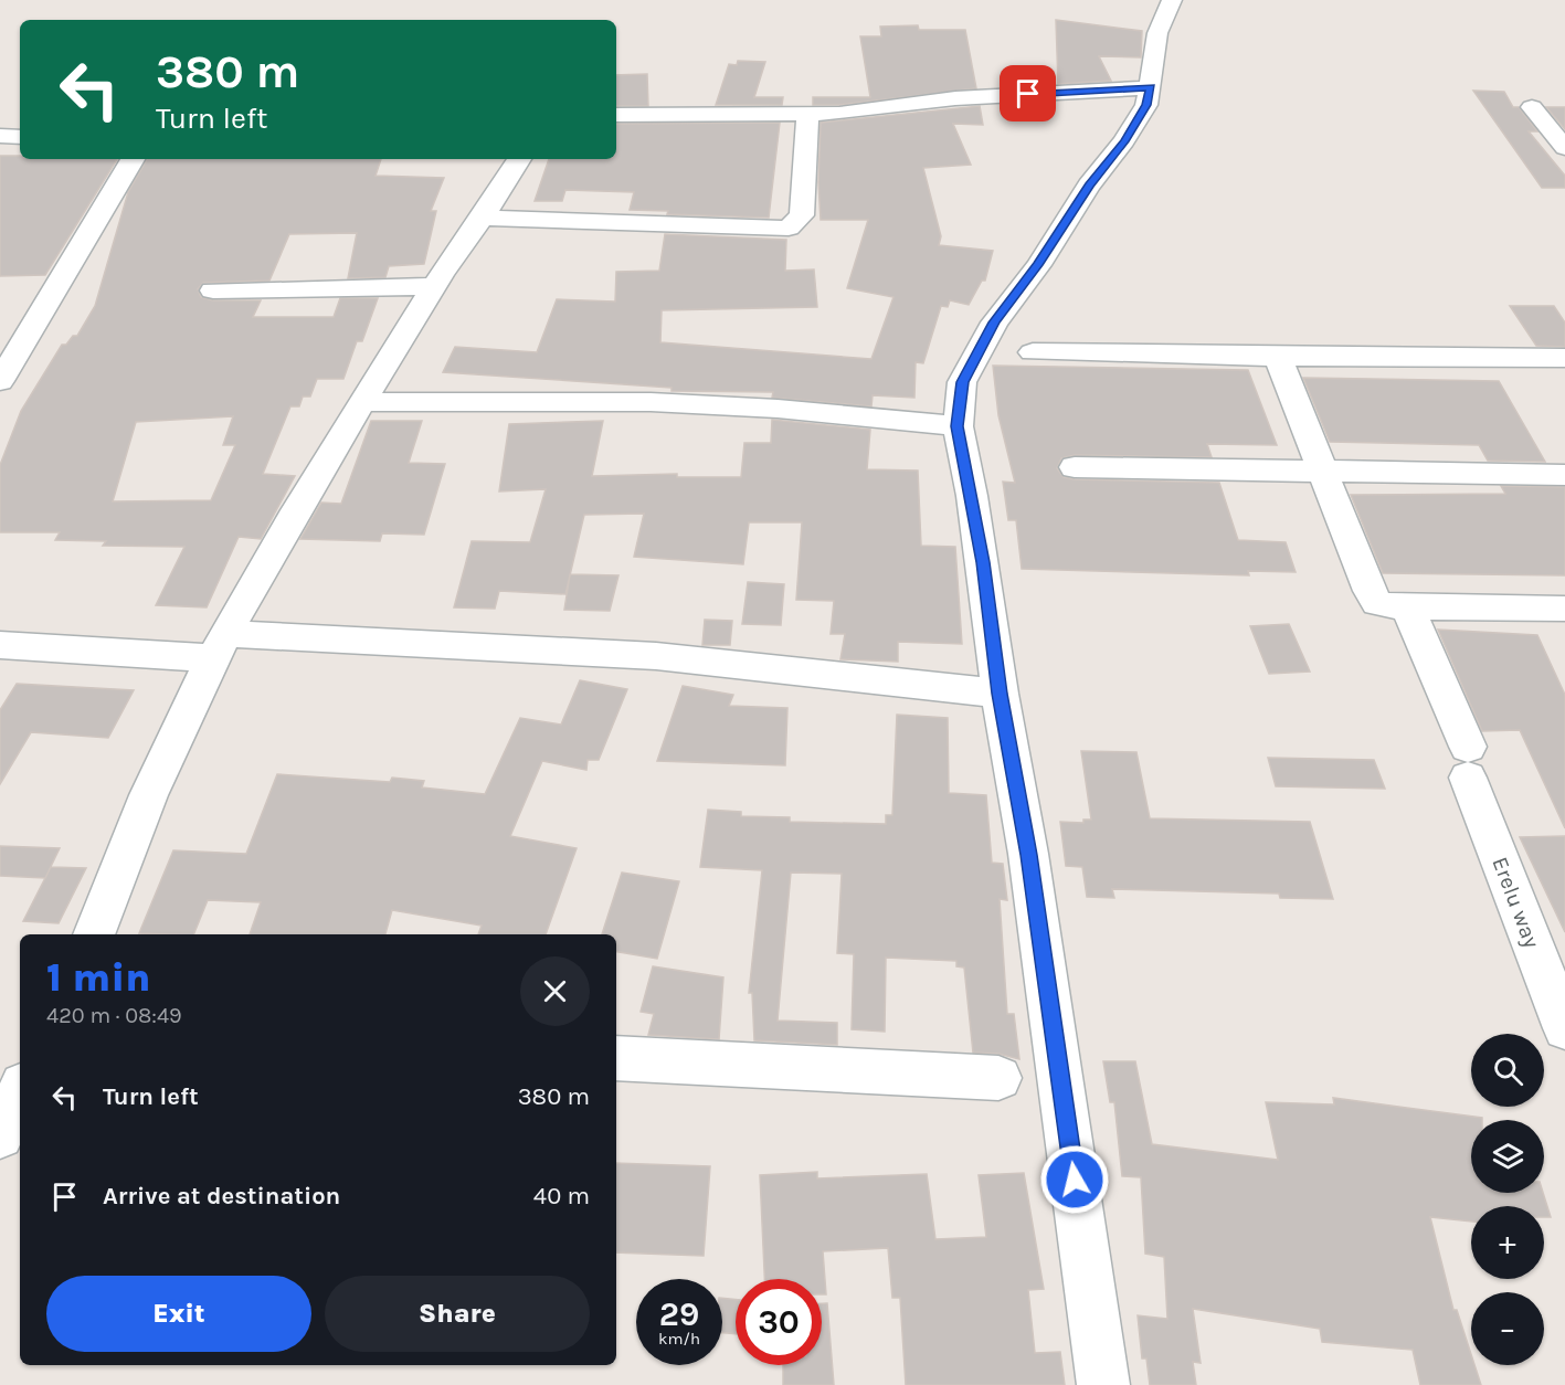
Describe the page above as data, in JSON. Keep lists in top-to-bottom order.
{
  "streets": {
    "street": ["Erelu way"]
  },
  "page": {
    "turn": ["380 m", "Turn left"],
    "heading": ["1 min", "420 m · 08:49"],
    "map_buttons": ["+", "−"],
    "list": [
      {
        "name": "Turn left",
        "value": "380 m"
      },
      {
        "name": "Arrive at destination",
        "value": "40 m"
      }
    ],
    "buttons": ["Exit", "Share"],
    "speed": "29 km/h",
    "limit": "30"
  }
}
